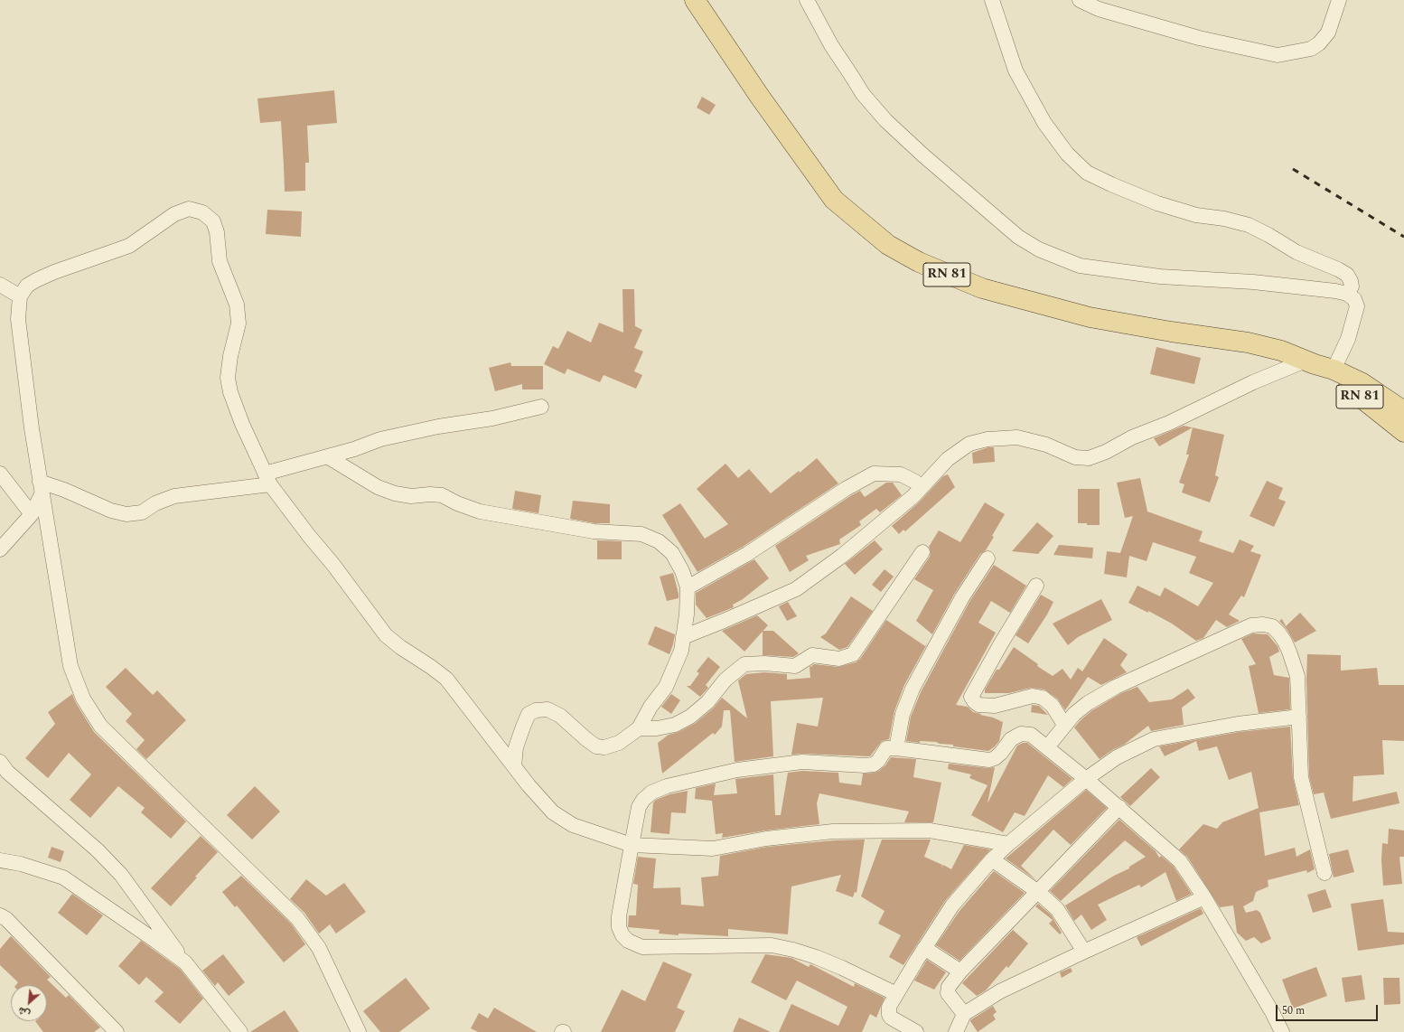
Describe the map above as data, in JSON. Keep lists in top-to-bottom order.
{
  "streets": {
    "main road": ["RN 81"]
  },
  "scale_bar": "50 m",
  "north": "bottom left"
}
